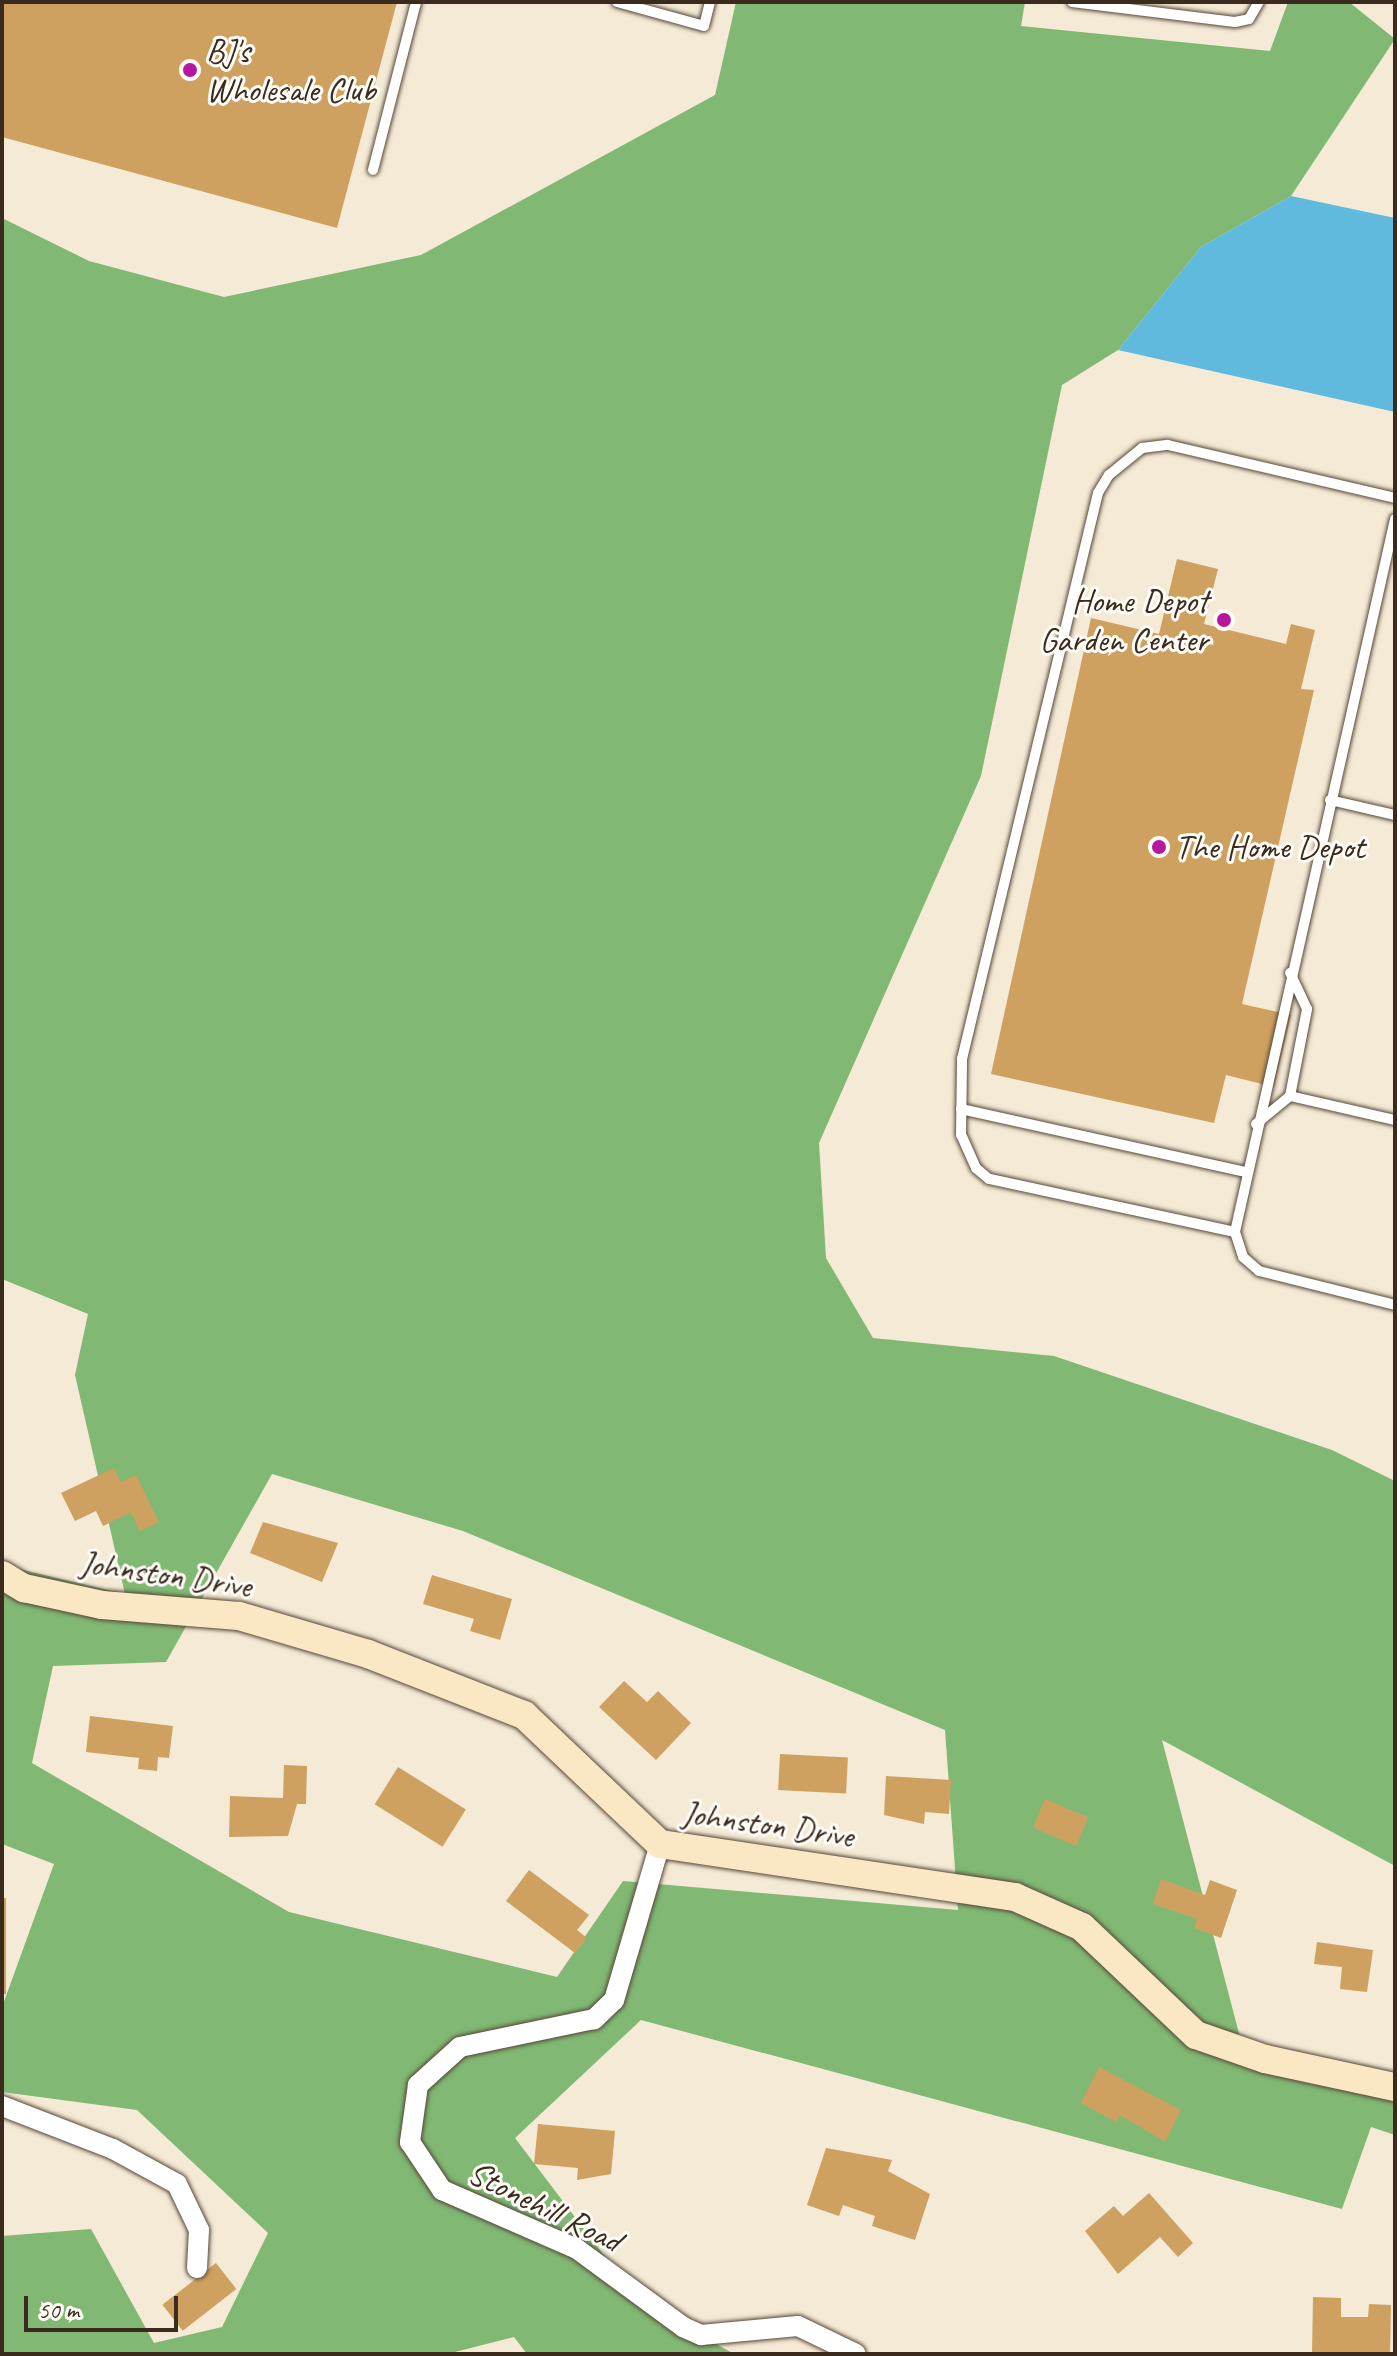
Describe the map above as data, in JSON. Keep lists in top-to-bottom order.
{
  "streets": {
    "street": ["Johnston Drive", "Stonehill Road"]
  },
  "crossings": [
    ["Johnston Drive", "Stonehill Road"]
  ],
  "places": ["BJ's Wholesale Club", "Home Depot Garden Center", "The Home Depot"],
  "scale_bar": "50 m"
}
